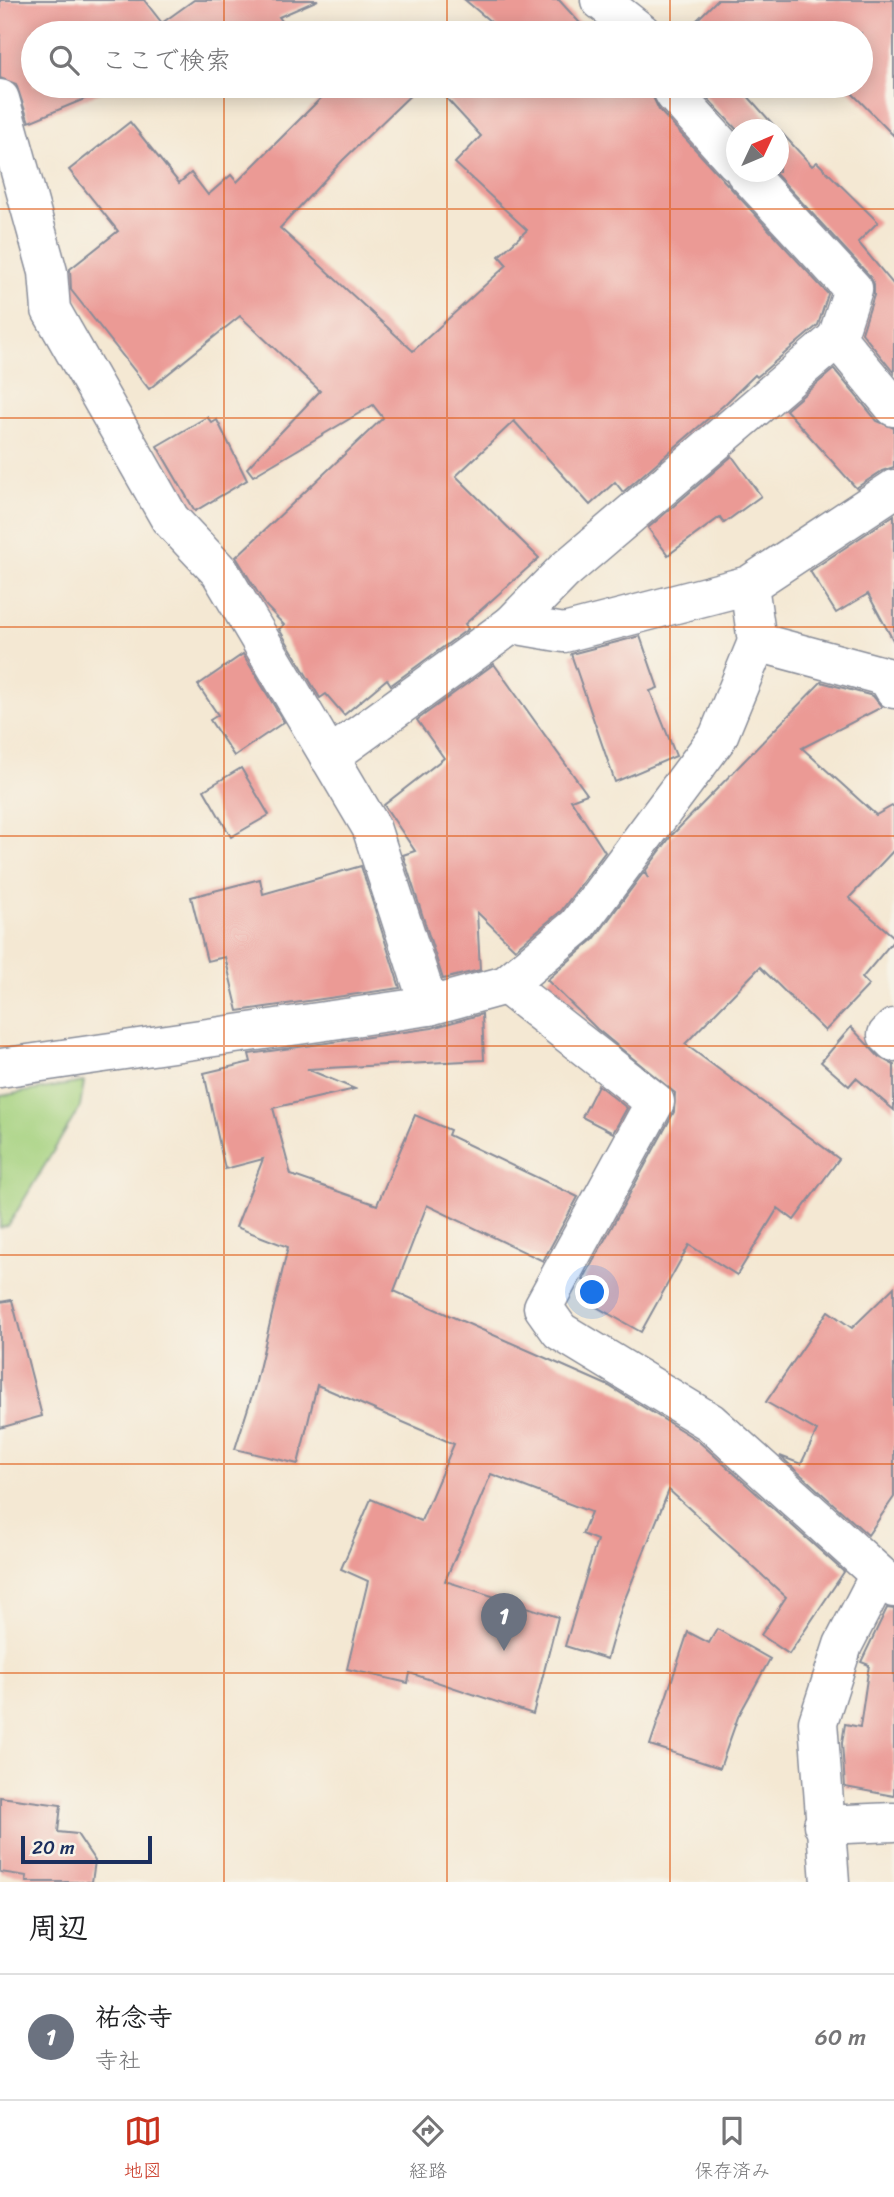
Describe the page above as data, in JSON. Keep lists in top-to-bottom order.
{
  "scale_bar": "20 m",
  "north": "top right",
  "page": {
    "search": "ここで検索",
    "pins": "1",
    "scale": "20 m",
    "heading": "周辺",
    "list": [
      {
        "mark": "1",
        "name": "祐念寺",
        "note": "寺社",
        "value": "60 m"
      }
    ],
    "nav": ["地図", "経路", "保存済み"]
  }
}
